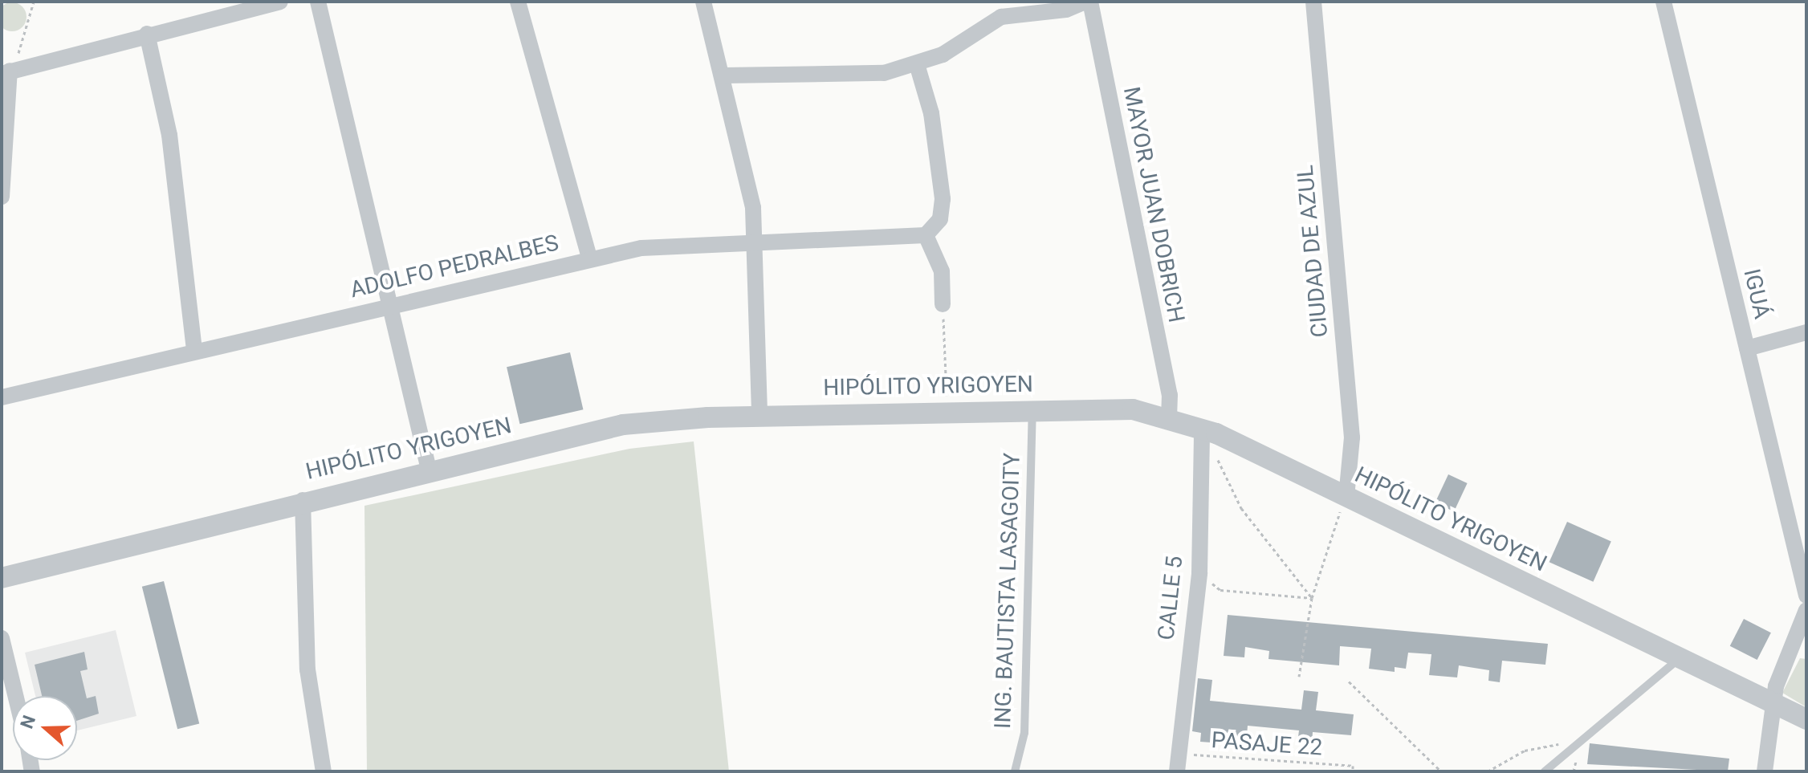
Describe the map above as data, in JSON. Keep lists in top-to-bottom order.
{
  "streets": {
    "street": [
      "MAYOR JUAN DOBRICH",
      "CIUDAD DE AZUL",
      "ADOLFO PEDRALBES",
      "IGUÁ",
      "HIPÓLITO YRIGOYEN",
      "CALLE 5"
    ],
    "lane": ["ING. BAUTISTA LASAGOITY"],
    "path": ["PASAJE 22"]
  },
  "crossings": [
    ["MAYOR JUAN DOBRICH", "HIPÓLITO YRIGOYEN"],
    ["CIUDAD DE AZUL", "HIPÓLITO YRIGOYEN"],
    ["HIPÓLITO YRIGOYEN", "ING. BAUTISTA LASAGOITY"],
    ["HIPÓLITO YRIGOYEN", "CALLE 5"],
    ["CALLE 5", "PASAJE 22"]
  ],
  "north": "left"
}
